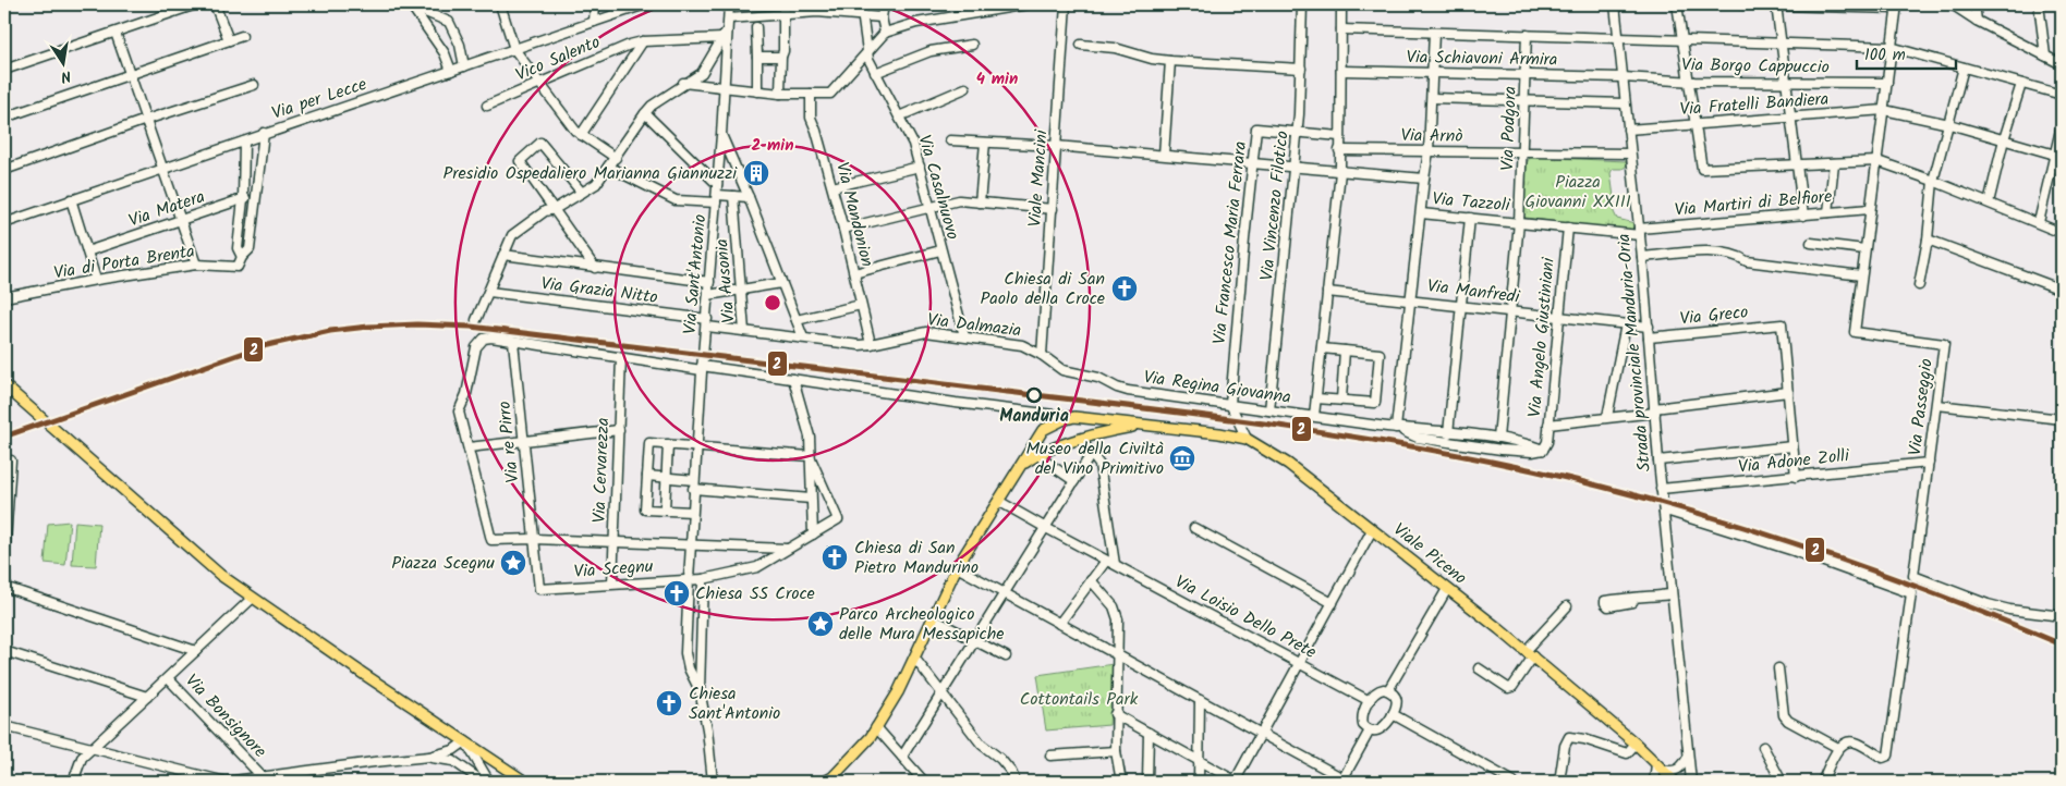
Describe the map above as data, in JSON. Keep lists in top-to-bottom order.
{
  "streets": {
    "main road": ["Viale Piceno"],
    "street": [
      "Vico Salento",
      "Via Schiavoni Armira",
      "Via Borgo Cappuccio",
      "Via per Lecce",
      "Via Fratelli Bandiera",
      "Via Podgora",
      "Via Arnò",
      "Viale Mancini",
      "Via Casalnuovo",
      "Via Tazzoli",
      "Via Martiri di Belfiore",
      "Via Vincenzo Filotico",
      "Via Matera",
      "Via Mandonion",
      "Via Francesco Maria Ferrara",
      "Via di Porta Brenta",
      "Via Sant'Antonio",
      "Via Ausonia",
      "Via Grazia Nitto",
      "Via Manfredi",
      "Via Greco",
      "Via Dalmazia",
      "Via Angelo Giustiniani",
      "Strada provinciale Manduria-Oria",
      "Via Regina Giovanna",
      "Via Passeggio",
      "Via re Pirro",
      "Via Adone Zolli",
      "Via Cervarezza",
      "Via Scegnu",
      "Via Loisio Dello Prete",
      "Via Bonsignore"
    ]
  },
  "crossings": [
    ["Via Schiavoni Armira", "Via Borgo Cappuccio"],
    ["Via Schiavoni Armira", "Via Podgora"],
    ["Via Schiavoni Armira", "Strada provinciale Manduria-Oria"],
    ["Via Borgo Cappuccio", "Strada provinciale Manduria-Oria"],
    ["Via Borgo Cappuccio", "Via Passeggio"],
    ["Via Fratelli Bandiera", "Strada provinciale Manduria-Oria"],
    ["Via Fratelli Bandiera", "Via Passeggio"],
    ["Via Podgora", "Via Arnò"],
    ["Via Podgora", "Via Tazzoli"],
    ["Via Podgora", "Via Manfredi"],
    ["Viale Mancini", "Via Dalmazia"],
    ["Viale Mancini", "Via Regina Giovanna"],
    ["Via Casalnuovo", "Via Dalmazia"],
    ["Via Martiri di Belfiore", "Strada provinciale Manduria-Oria"],
    ["Via Martiri di Belfiore", "Via Passeggio"],
    ["Via Vincenzo Filotico", "Via Francesco Maria Ferrara"],
    ["Via Vincenzo Filotico", "Via Regina Giovanna"],
    ["Via Mandonion", "Via Dalmazia"],
    ["Via Francesco Maria Ferrara", "Via Regina Giovanna"],
    ["Via Sant'Antonio", "Via Grazia Nitto"],
    ["Via Sant'Antonio", "Via Dalmazia"],
    ["Via Sant'Antonio", "Via Scegnu"],
    ["Via Ausonia", "Via Dalmazia"],
    ["Via Grazia Nitto", "Via Dalmazia"],
    ["Via Manfredi", "Via Angelo Giustiniani"],
    ["Via Manfredi", "Strada provinciale Manduria-Oria"],
    ["Via Greco", "Strada provinciale Manduria-Oria"],
    ["Via Dalmazia", "Via Regina Giovanna"],
    ["Strada provinciale Manduria-Oria", "Via Adone Zolli"],
    ["Via Passeggio", "Via Adone Zolli"],
    ["Via re Pirro", "Via Scegnu"],
    ["Via Cervarezza", "Via Scegnu"]
  ],
  "parks": ["Piazza Giovanni XXIII", "Cottontails Park"],
  "places": {
    "building": ["Presidio Ospedaliero Marianna Giannuzzi"],
    "church": [
      "Chiesa di San Paolo della Croce",
      "Chiesa di San Pietro Mandurino",
      "Chiesa SS Croce",
      "Chiesa Sant'Antonio"
    ],
    "other": ["Manduria"],
    "museum": ["Museo della Civiltà del Vino Primitivo"],
    "place": ["Piazza Scegnu", "Parco Archeologico delle Mura Messapiche"]
  },
  "lines": ["rail line 2"],
  "scale_bar": "100 m",
  "north": "bottom",
  "rings": ["4 min", "2 min"]
}
